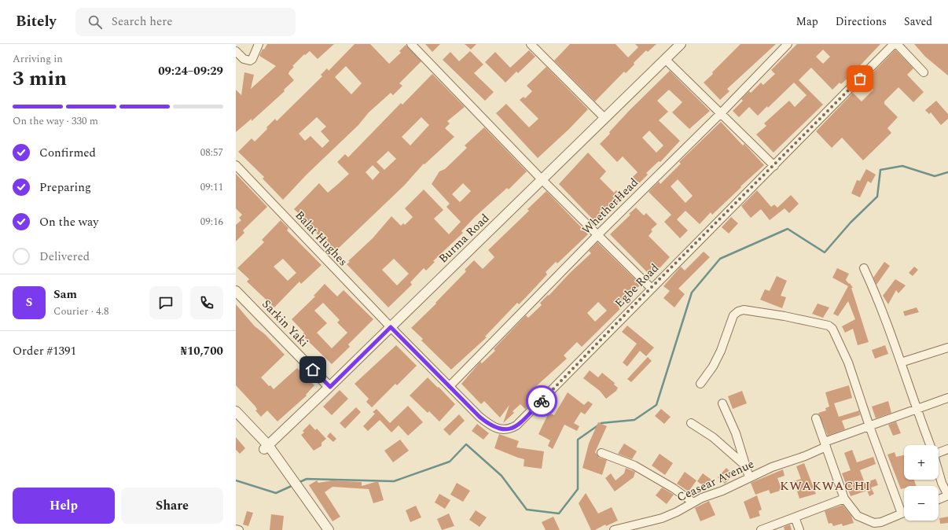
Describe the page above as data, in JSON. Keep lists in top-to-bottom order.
{
  "streets": {
    "street": [
      "WhetherHead",
      "Balat Hughes",
      "Burma Road",
      "Egbe Road",
      "Sarkin Yaki",
      "Ceasear Avenue"
    ]
  },
  "crossings": [
    ["WhetherHead", "Egbe Road"],
    ["Balat Hughes", "Burma Road"],
    ["Balat Hughes", "Egbe Road"],
    ["Burma Road", "Egbe Road"],
    ["Burma Road", "Sarkin Yaki"]
  ],
  "districts": ["KWAKWACHI"],
  "page": {
    "header": "Bitely",
    "search": "Search here",
    "nav": ["Map", "Directions", "Saved"],
    "heading": ["3 min", "Arriving in", "09:24–09:29"],
    "panel": [
      "Sam",
      "Courier · 4.8",
      "Order #1391",
      "₦10,700"
    ],
    "bar": "On the way · 330 m",
    "list": [
      ["Confirmed", "08:57"],
      ["Preparing", "09:11"],
      ["On the way", "09:16"],
      "Delivered"
    ],
    "round": "S",
    "map_buttons": ["+", "−"],
    "buttons": ["Help", "Share"]
  }
}
